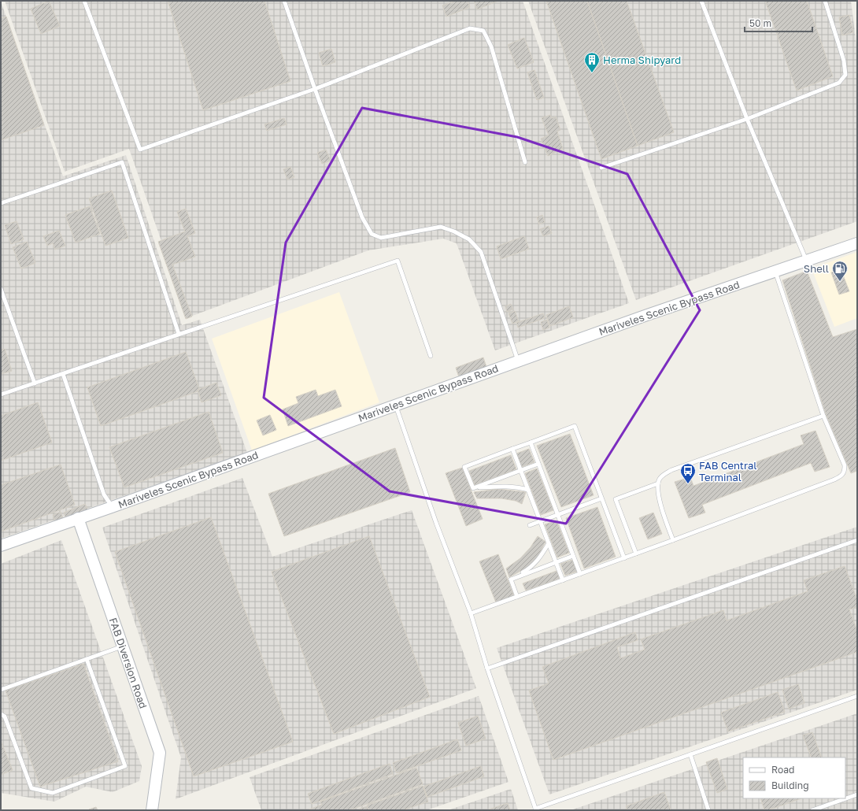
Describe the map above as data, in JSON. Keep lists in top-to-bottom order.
{
  "streets": {
    "main road": ["Mariveles Scenic Bypass Road", "FAB Diversion Road"]
  },
  "crossings": [
    ["Mariveles Scenic Bypass Road", "FAB Diversion Road"]
  ],
  "places": {
    "building": ["Herma Shipyard"],
    "fuel station": ["Shell"],
    "bus stop": ["FAB Central Terminal"]
  },
  "legend": ["Road", "Building"],
  "scale_bar": "50 m"
}
